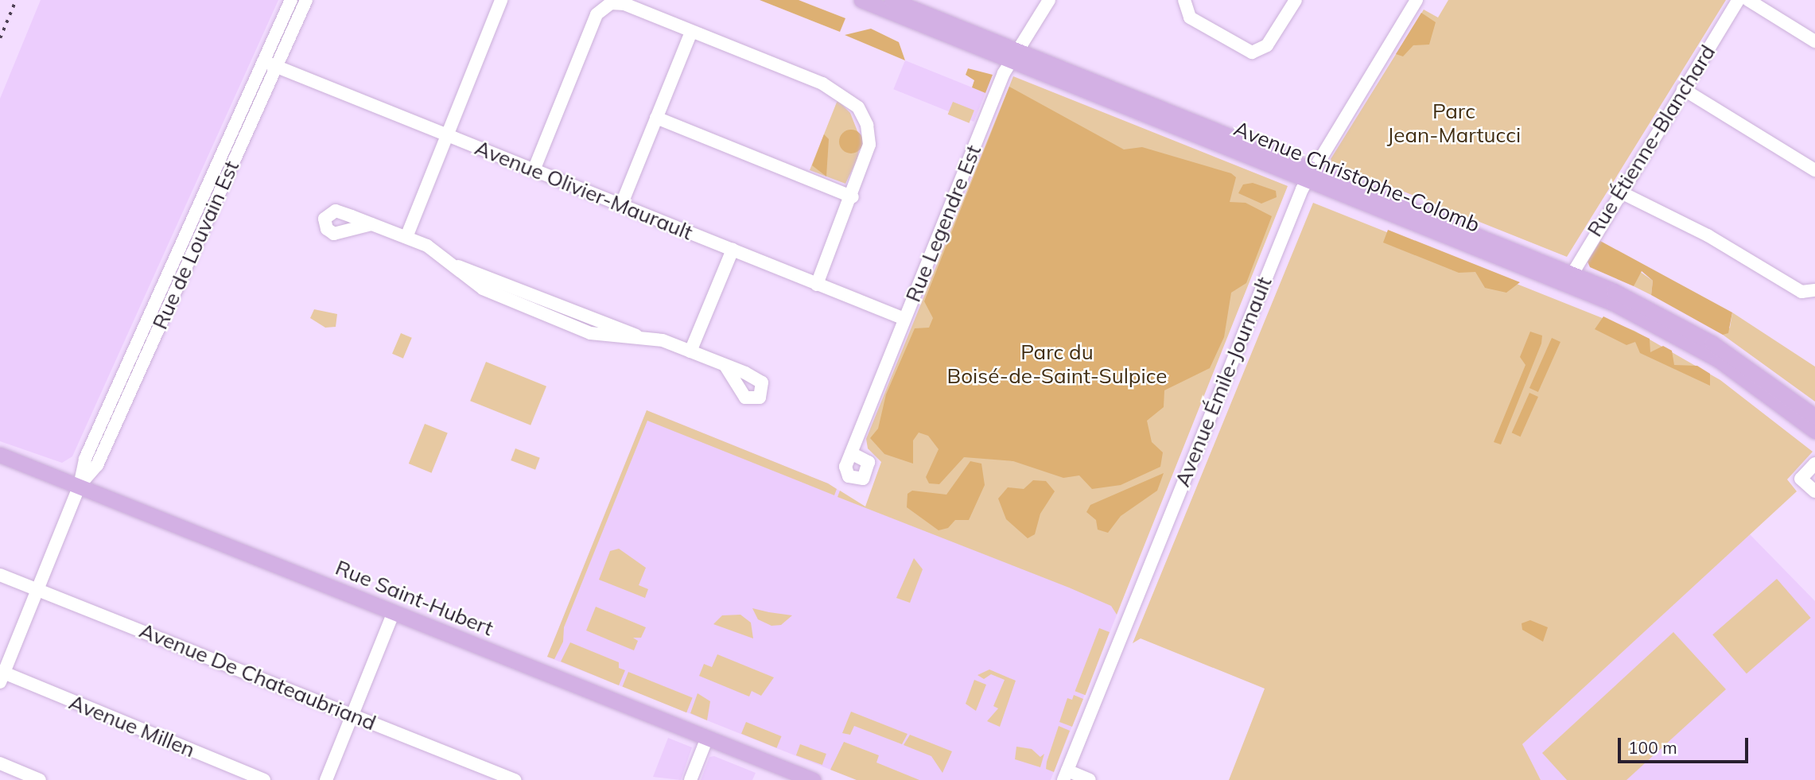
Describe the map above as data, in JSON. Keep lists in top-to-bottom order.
{
  "streets": {
    "main road": ["Avenue Christophe-Colomb", "Rue Saint-Hubert"],
    "street": [
      "Rue Étienne-Blanchard",
      "Avenue Olivier-Maurault",
      "Rue Legendre Est",
      "Rue de Louvain Est",
      "Avenue Émile-Journault",
      "Avenue De Chateaubriand",
      "Avenue Millen"
    ]
  },
  "crossings": [
    ["Rue Étienne-Blanchard", "Avenue Christophe-Colomb"],
    ["Avenue Christophe-Colomb", "Rue Legendre Est"],
    ["Avenue Christophe-Colomb", "Avenue Émile-Journault"],
    ["Avenue Olivier-Maurault", "Rue Legendre Est"],
    ["Avenue Olivier-Maurault", "Rue de Louvain Est"],
    ["Rue de Louvain Est", "Rue Saint-Hubert"],
    ["Rue de Louvain Est", "Avenue De Chateaubriand"],
    ["Rue de Louvain Est", "Avenue Millen"]
  ],
  "parks": ["Parc Jean-Martucci", "Parc du Boisé-de-Saint-Sulpice"],
  "scale_bar": "100 m"
}
